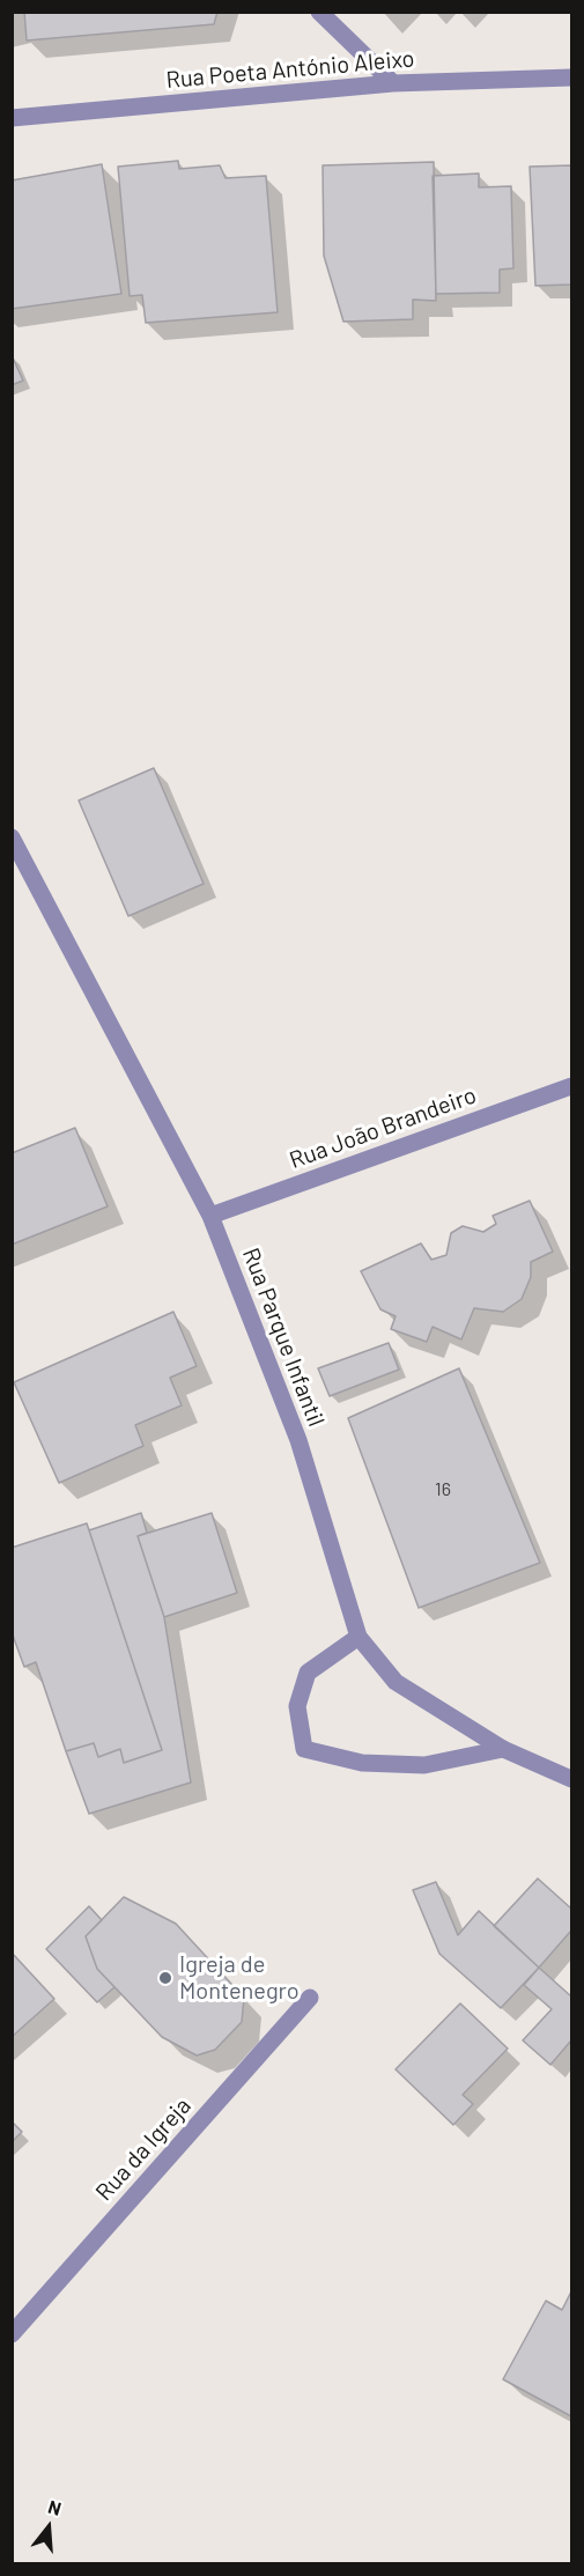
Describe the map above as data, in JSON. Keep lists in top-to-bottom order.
{
  "streets": {
    "street": [
      "Rua Poeta António Aleixo",
      "Rua João Brandeiro",
      "Rua Parque Infantil",
      "Rua da Igreja"
    ]
  },
  "crossings": [
    ["Rua João Brandeiro", "Rua Parque Infantil"]
  ],
  "places": ["Igreja de Montenegro"],
  "house_numbers": ["16"],
  "north": "top"
}
